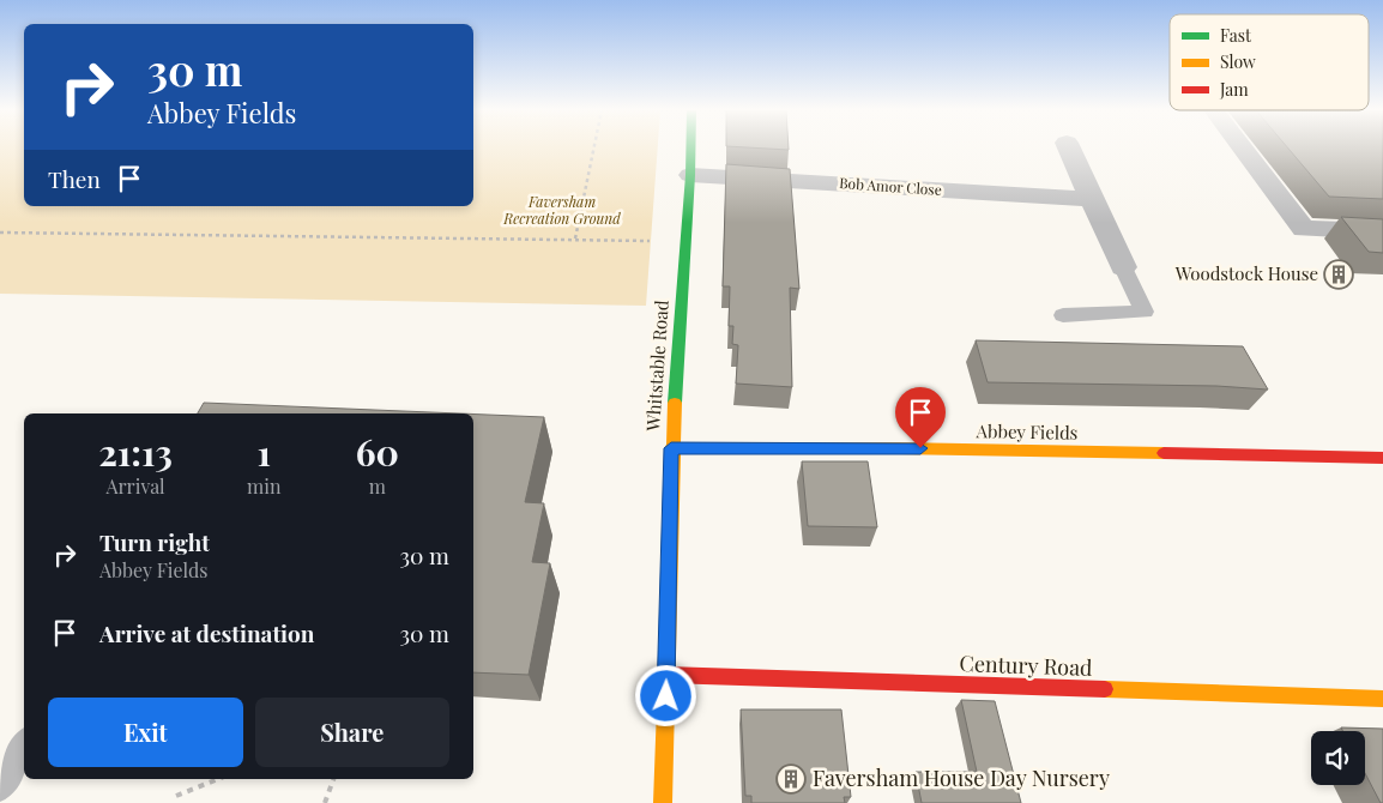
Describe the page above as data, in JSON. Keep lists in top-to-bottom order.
{
  "streets": {
    "street": [
      "Bob Amor Close",
      "Whitstable Road",
      "Abbey Fields",
      "Century Road"
    ]
  },
  "crossings": [
    ["Bob Amor Close", "Whitstable Road"],
    ["Whitstable Road", "Abbey Fields"],
    ["Whitstable Road", "Century Road"]
  ],
  "parks": ["Faversham Recreation Ground"],
  "places": {
    "building": ["Woodstock House", "Faversham House Day Nursery"]
  },
  "legend": ["Fast", "Slow", "Jam"],
  "page": {
    "turn": ["30 m", "Abbey Fields"],
    "then": "Then",
    "eta": [
      "21:13",
      "Arrival",
      "1",
      "min",
      "60",
      "m"
    ],
    "list": [
      {
        "name": "Turn right",
        "note": "Abbey Fields",
        "value": "30 m"
      },
      {
        "name": "Arrive at destination",
        "value": "30 m"
      }
    ],
    "buttons": ["Exit", "Share"]
  }
}
